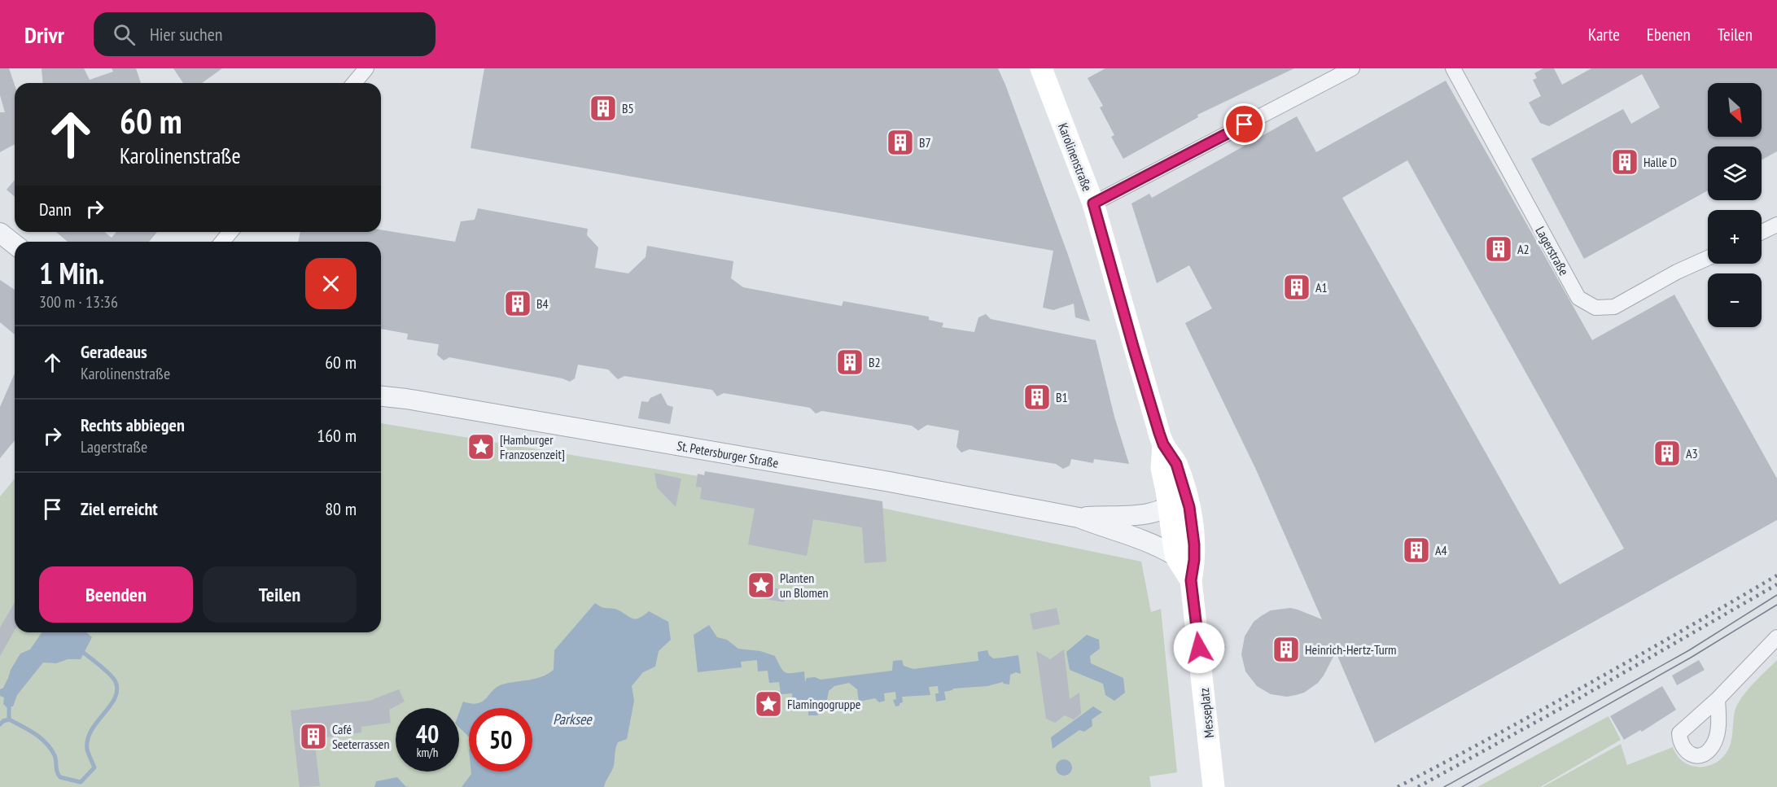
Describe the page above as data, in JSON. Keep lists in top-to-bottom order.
{
  "streets": {
    "main road": ["Karolinenstraße", "Messeplatz"],
    "street": ["Lagerstraße", "St. Petersburger Straße"]
  },
  "crossings": [
    ["Karolinenstraße", "St. Petersburger Straße"],
    ["Karolinenstraße", "Messeplatz"],
    ["St. Petersburger Straße", "Messeplatz"]
  ],
  "water": ["Parksee"],
  "places": {
    "building": [
      "B5",
      "B7",
      "Halle D",
      "A2",
      "A1",
      "B4",
      "B2",
      "B1",
      "A3",
      "A4",
      "Heinrich-Hertz-Turm",
      "Café Seeterrassen"
    ],
    "place": ["[Hamburger Franzosenzeit]", "Planten un Blomen", "Flamingogruppe"]
  },
  "north": "bottom right",
  "page": {
    "header": "Drivr",
    "search": "Hier suchen",
    "nav": ["Karte", "Ebenen", "Teilen"],
    "map_buttons": ["+", "−"],
    "turn": ["60 m", "Karolinenstraße"],
    "then": "Dann",
    "heading": ["1 Min.", "300 m · 13:36"],
    "list": [
      {
        "name": "Geradeaus",
        "note": "Karolinenstraße",
        "value": "60 m"
      },
      {
        "name": "Rechts abbiegen",
        "note": "Lagerstraße",
        "value": "160 m"
      },
      {
        "name": "Ziel erreicht",
        "value": "80 m"
      }
    ],
    "buttons": ["Beenden", "Teilen"],
    "speed": "40 km/h",
    "limit": "50"
  }
}
